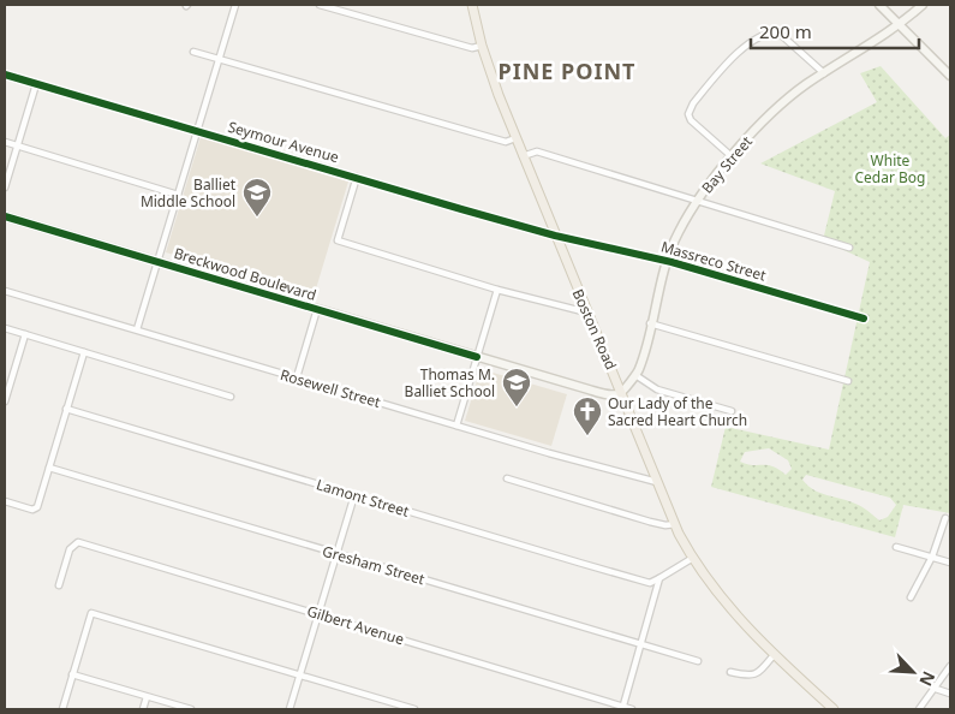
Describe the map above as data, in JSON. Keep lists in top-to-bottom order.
{
  "streets": {
    "main road": ["Bay Street", "Breckwood Boulevard", "Boston Road"],
    "street": [
      "Seymour Avenue",
      "Massreco Street",
      "Rosewell Street",
      "Lamont Street",
      "Gresham Street",
      "Gilbert Avenue"
    ]
  },
  "crossings": [
    ["Seymour Avenue", "Massreco Street"],
    ["Seymour Avenue", "Boston Road"],
    ["Bay Street", "Massreco Street"],
    ["Bay Street", "Breckwood Boulevard"],
    ["Bay Street", "Boston Road"],
    ["Massreco Street", "Boston Road"],
    ["Breckwood Boulevard", "Boston Road"],
    ["Boston Road", "Rosewell Street"]
  ],
  "districts": ["PINE POINT"],
  "parks": ["White Cedar Bog"],
  "places": {
    "school or university": ["Balliet Middle School", "Thomas M. Balliet School"],
    "church": ["Our Lady of the Sacred Heart Church"]
  },
  "scale_bar": "200 m",
  "north": "bottom right"
}
